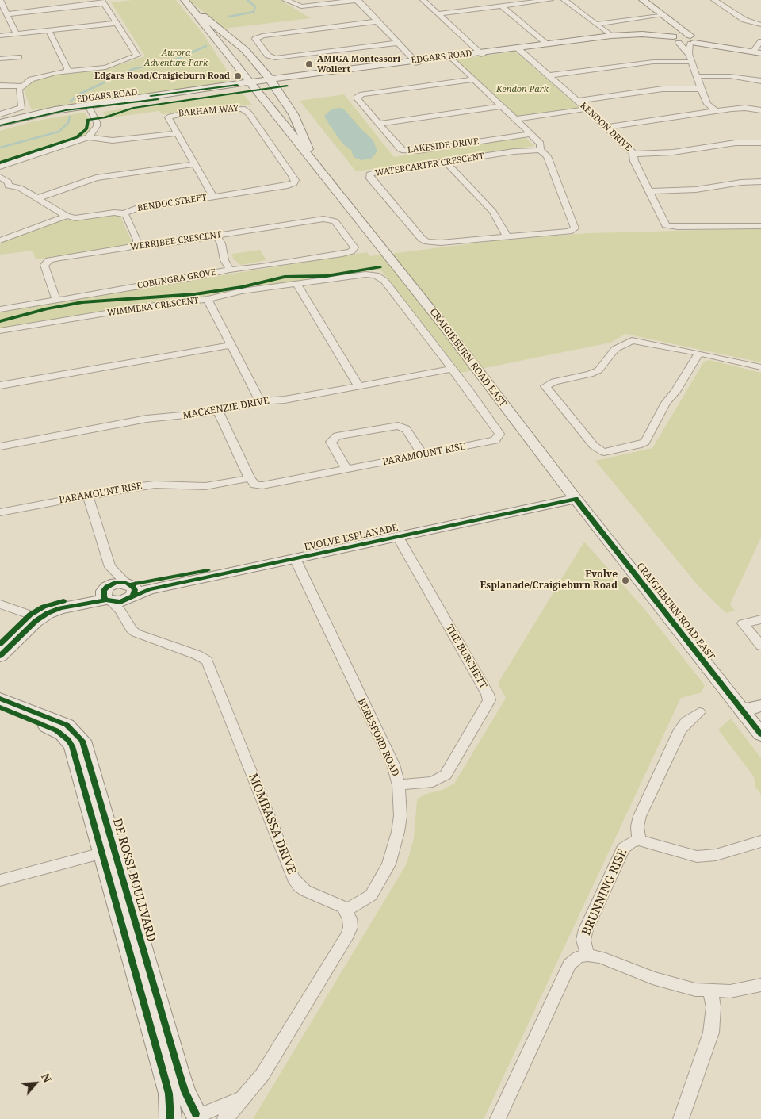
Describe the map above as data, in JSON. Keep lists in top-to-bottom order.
{
  "streets": {
    "street": [
      "EDGARS ROAD",
      "BARHAM WAY",
      "KENDON DRIVE",
      "LAKESIDE DRIVE",
      "WATERCARTER CRESCENT",
      "BENDOC STREET",
      "WERRIBEE CRESCENT",
      "COBUNGRA GROVE",
      "WIMMERA CRESCENT",
      "CRAIGIEBURN ROAD EAST",
      "MACKENZIE DRIVE",
      "PARAMOUNT RISE",
      "EVOLVE ESPLANADE",
      "THE BURCHETT",
      "BERESFORD ROAD",
      "MOMBASSA DRIVE",
      "DE ROSSI BOULEVARD",
      "BRUNNING RISE"
    ]
  },
  "crossings": [
    ["EDGARS ROAD", "KENDON DRIVE"],
    ["EDGARS ROAD", "CRAIGIEBURN ROAD EAST"],
    ["BARHAM WAY", "BENDOC STREET"],
    ["WERRIBEE CRESCENT", "COBUNGRA GROVE"],
    ["WIMMERA CRESCENT", "MACKENZIE DRIVE"],
    ["WIMMERA CRESCENT", "PARAMOUNT RISE"],
    ["CRAIGIEBURN ROAD EAST", "EVOLVE ESPLANADE"],
    ["MACKENZIE DRIVE", "PARAMOUNT RISE"],
    ["EVOLVE ESPLANADE", "THE BURCHETT"],
    ["EVOLVE ESPLANADE", "BERESFORD ROAD"],
    ["EVOLVE ESPLANADE", "MOMBASSA DRIVE"],
    ["THE BURCHETT", "BERESFORD ROAD"],
    ["BERESFORD ROAD", "MOMBASSA DRIVE"]
  ],
  "parks": ["Aurora Adventure Park", "Kendon Park"],
  "places": ["AMIGA Montessori Wollert", "Edgars Road/Craigieburn Road", "Evolve Esplanade/Craigieburn Road"],
  "north": "top right"
}
